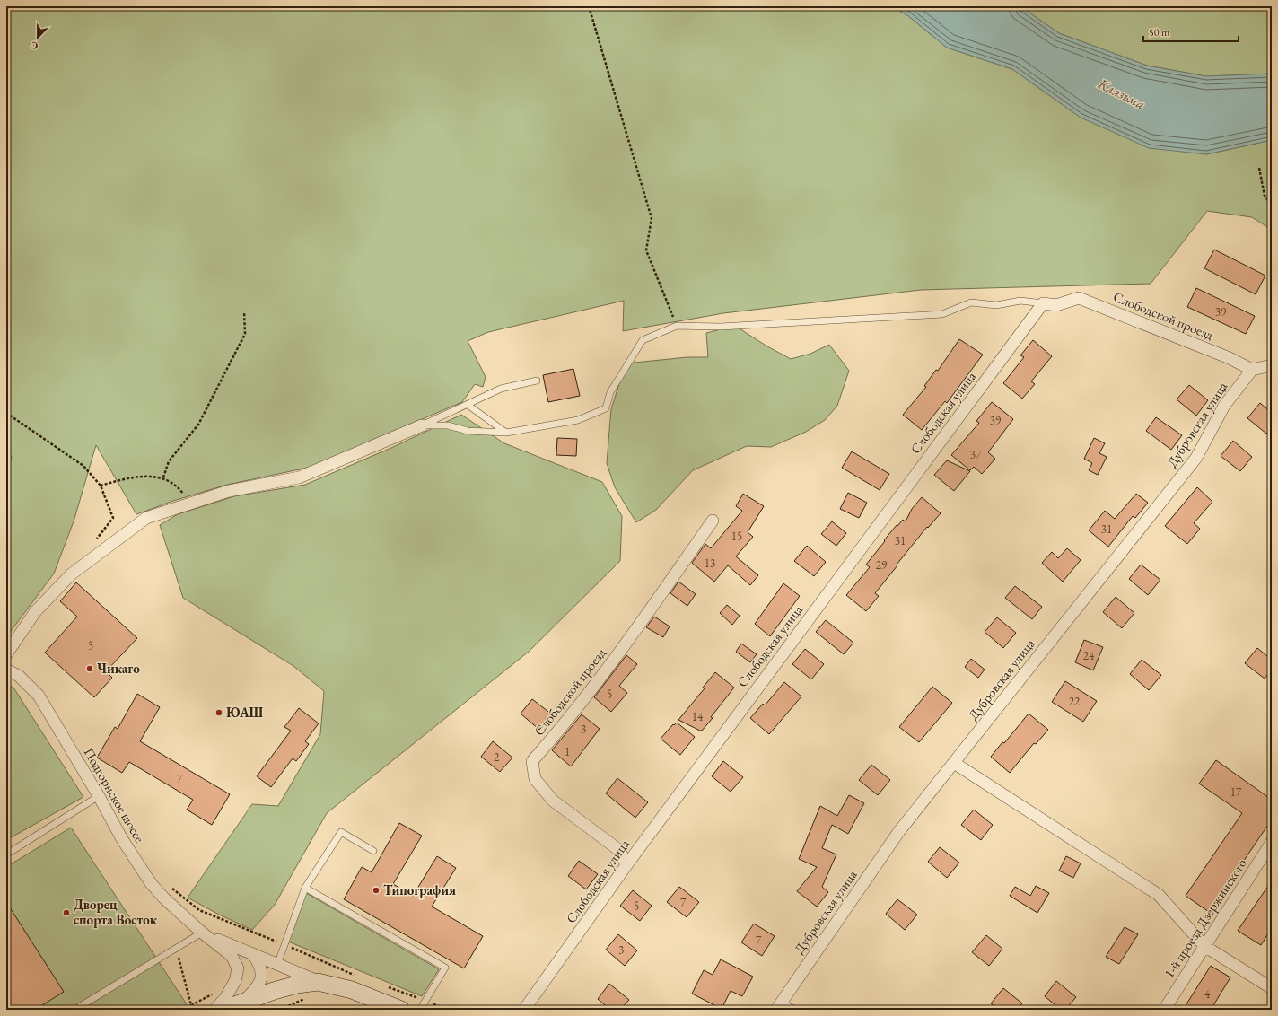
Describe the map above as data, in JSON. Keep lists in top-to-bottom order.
{
  "streets": {
    "street": [
      "Слободской проезд",
      "Слободская улица",
      "Дубровская улица",
      "Подгорнское шоссе",
      "1-й проезд Дзержинского"
    ]
  },
  "crossings": [
    ["Слободской проезд", "Слободская улица"],
    ["Слободской проезд", "Дубровская улица"]
  ],
  "water": ["Клязьма"],
  "places": [
    "Чикаго",
    "ЮАШ",
    "Типография",
    "Дворец спорта Восток"
  ],
  "house_numbers": [
    "39",
    "39",
    "37",
    "31",
    "15",
    "31",
    "13",
    "29",
    "5",
    "24",
    "5",
    "22",
    "14",
    "3",
    "1",
    "2",
    "7",
    "17",
    "7",
    "5",
    "7",
    "3",
    "4"
  ],
  "scale_bar": "50 m",
  "north": "bottom"
}
